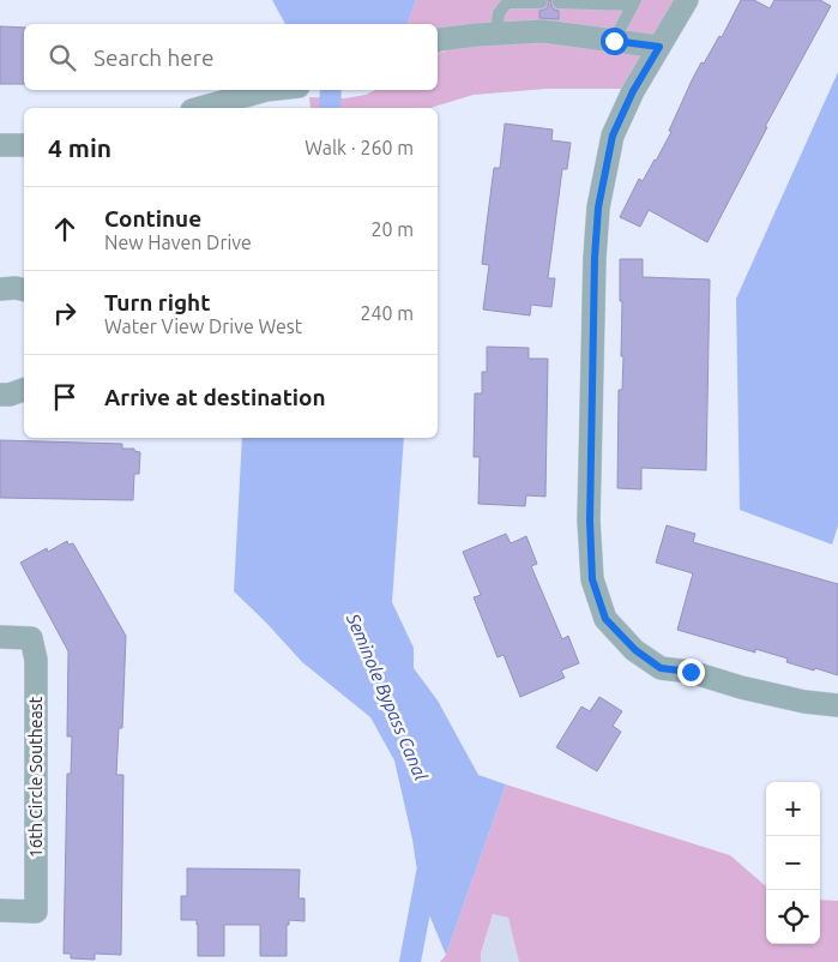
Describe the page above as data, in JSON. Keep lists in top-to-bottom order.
{
  "streets": {
    "street": ["16th Circle Southeast"]
  },
  "water": ["Seminole Bypass Canal"],
  "page": {
    "search": "Search here",
    "heading": ["4 min", "Walk · 260 m"],
    "list": [
      ["Continue", "New Haven Drive", "20 m"],
      ["Turn right", "Water View Drive West", "240 m"],
      "Arrive at destination"
    ],
    "map_buttons": ["+", "−"]
  }
}
